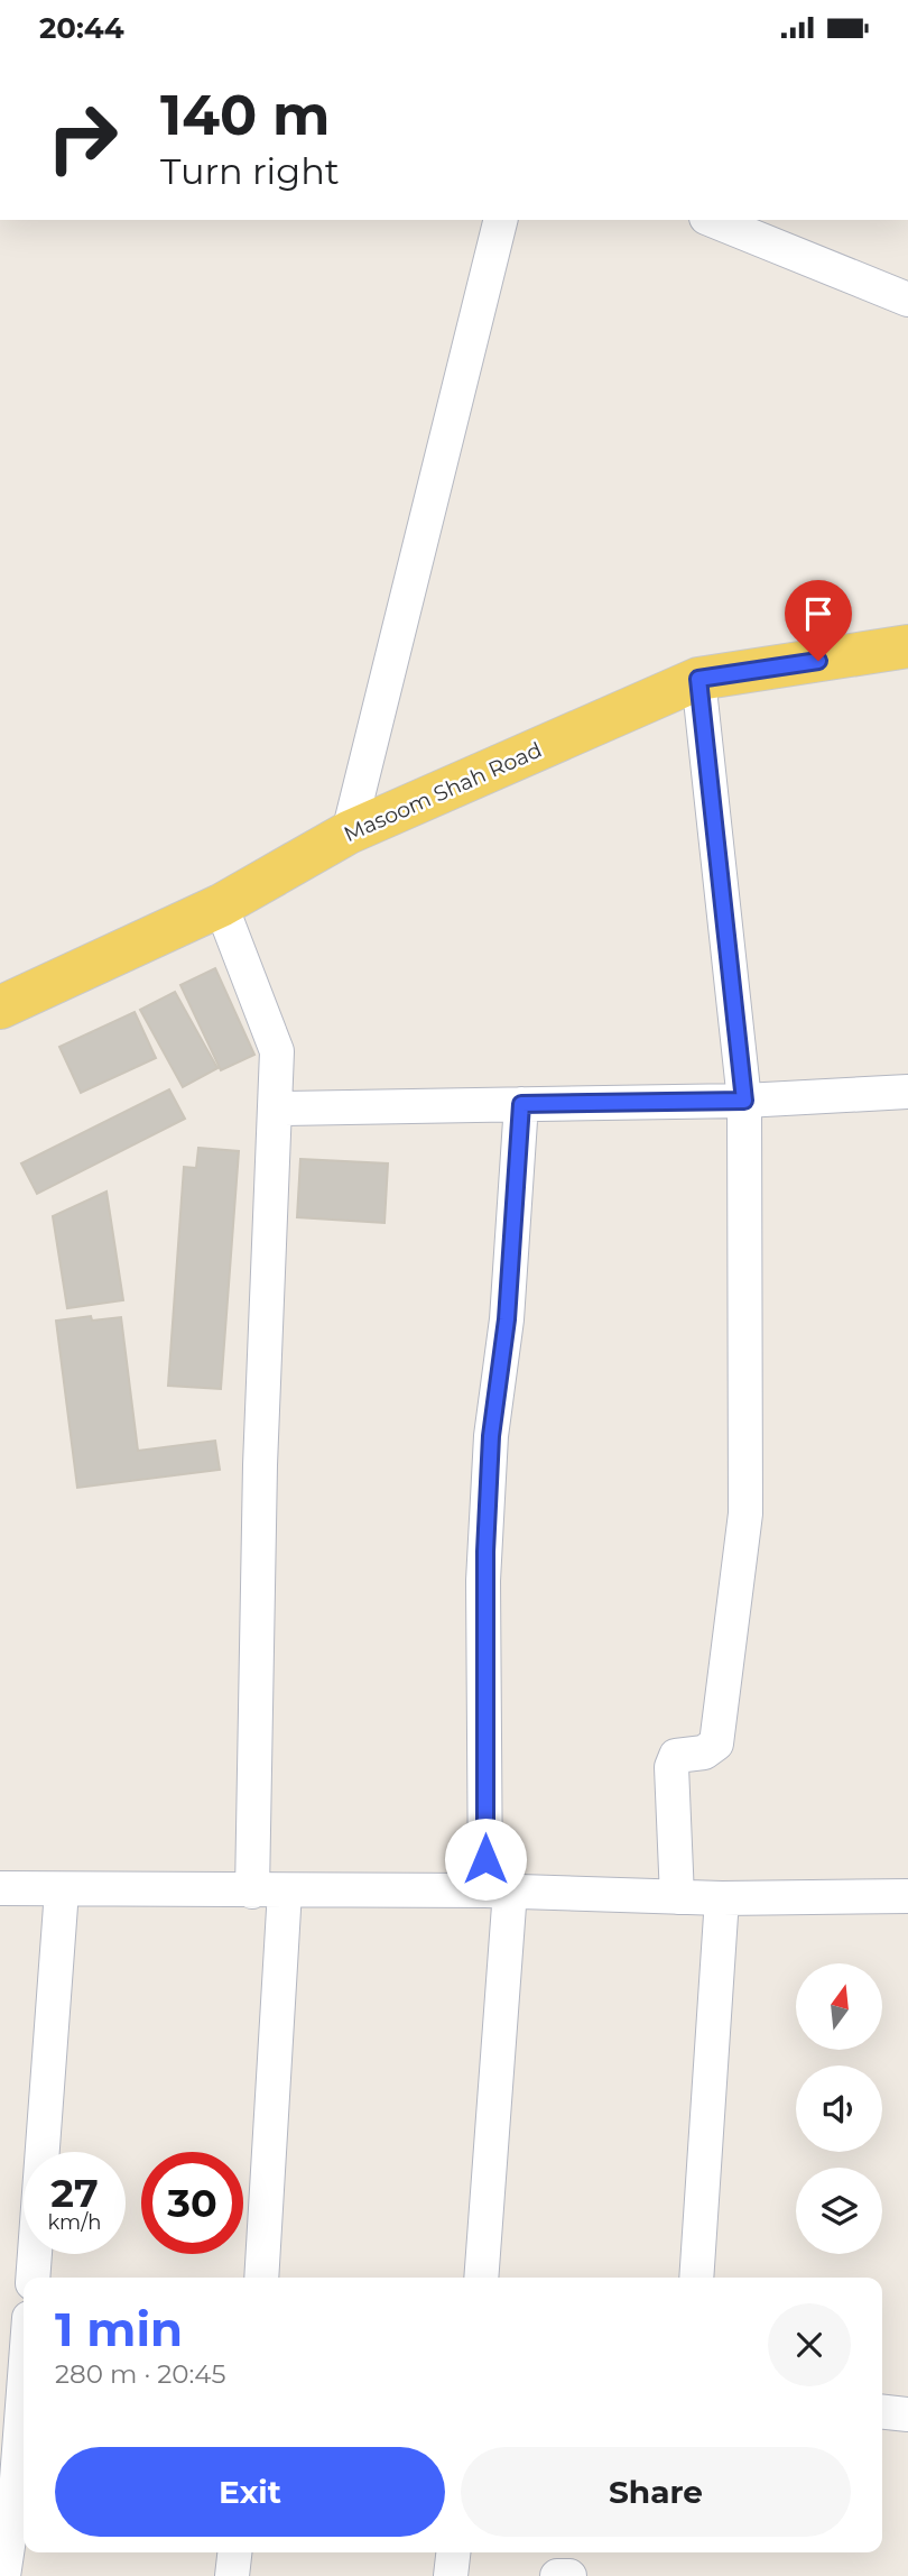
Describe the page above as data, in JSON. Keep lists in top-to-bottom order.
{
  "streets": {
    "main road": ["Masoom Shah Road"]
  },
  "north": "top",
  "page": {
    "status": "20:44",
    "turn": ["140 m", "Turn right"],
    "speed": "27 km/h",
    "limit": "30",
    "heading": ["1 min", "280 m · 20:45"],
    "buttons": ["Exit", "Share"]
  }
}
